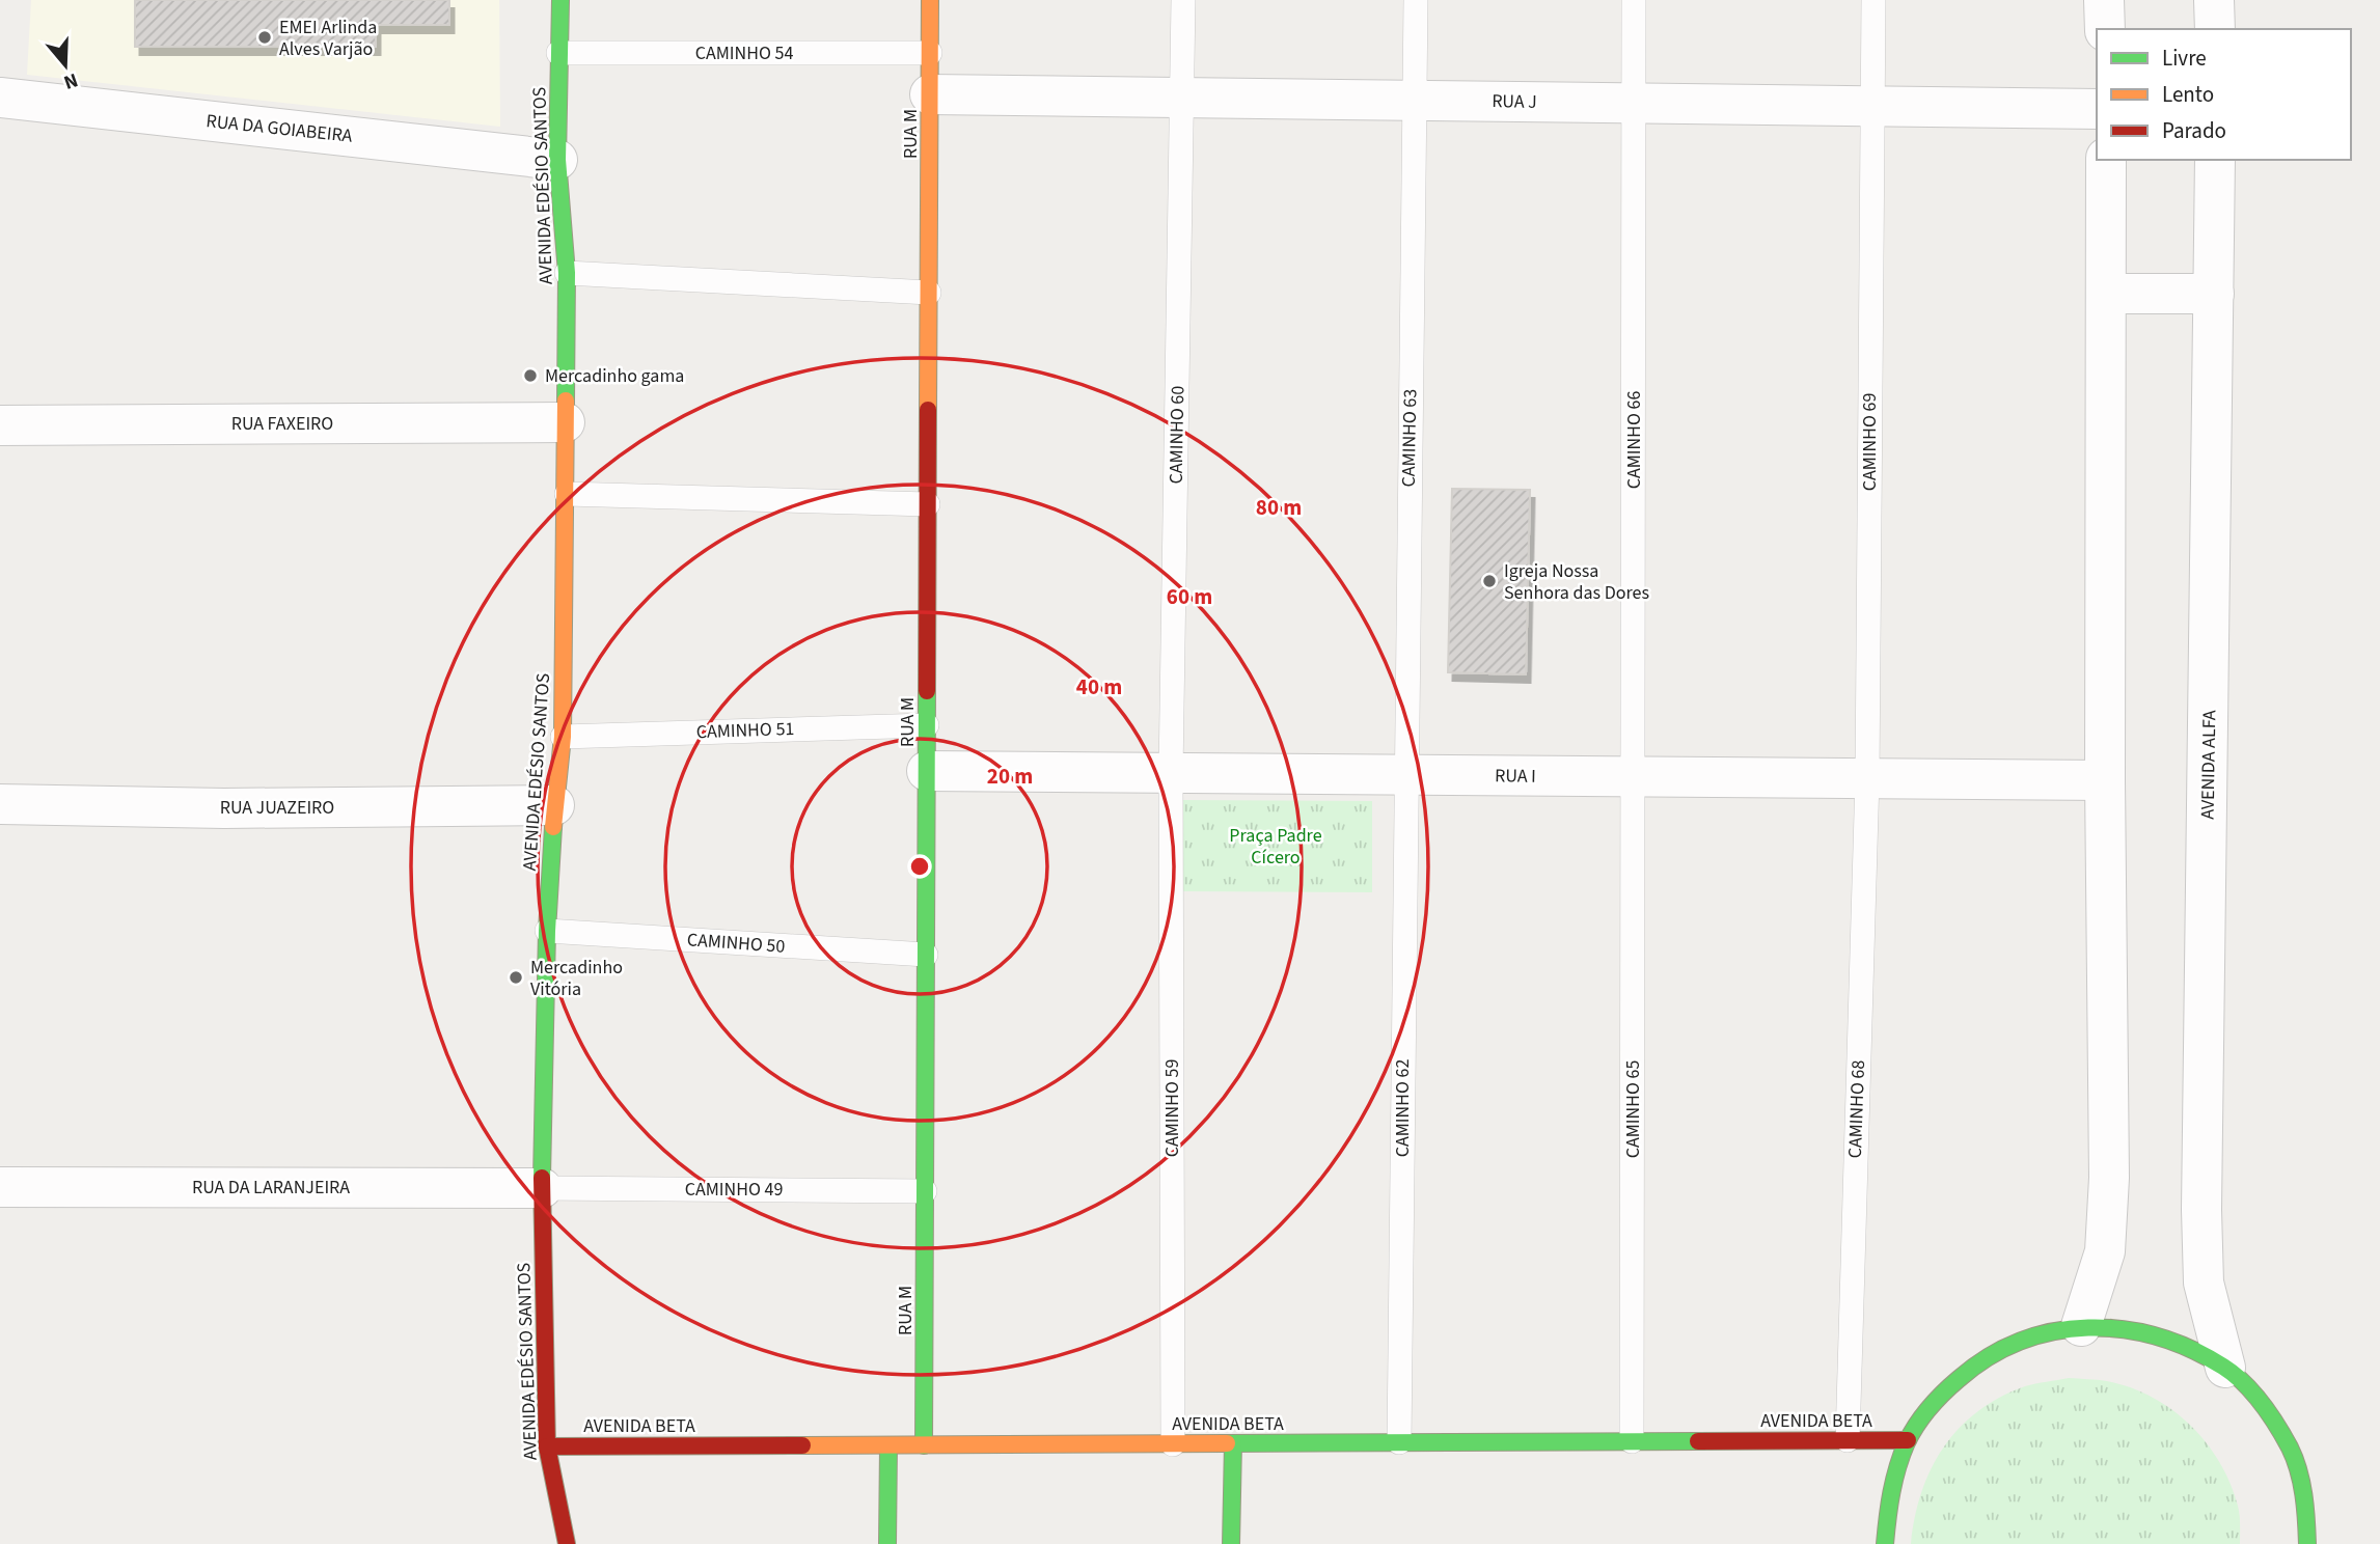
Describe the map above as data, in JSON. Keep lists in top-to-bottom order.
{
  "streets": {
    "street": [
      "RUA J",
      "RUA DA GOIABEIRA",
      "RUA M",
      "AVENIDA EDÉSIO SANTOS",
      "RUA FAXEIRO",
      "AVENIDA ALFA",
      "RUA I",
      "RUA JUAZEIRO",
      "RUA DA LARANJEIRA",
      "AVENIDA BETA"
    ],
    "lane": [
      "CAMINHO 54",
      "CAMINHO 60",
      "CAMINHO 63",
      "CAMINHO 66",
      "CAMINHO 69",
      "CAMINHO 51",
      "CAMINHO 50",
      "CAMINHO 59",
      "CAMINHO 62",
      "CAMINHO 65",
      "CAMINHO 68",
      "CAMINHO 49"
    ]
  },
  "crossings": [
    ["CAMINHO 54", "RUA M"],
    ["CAMINHO 54", "AVENIDA EDÉSIO SANTOS"],
    ["RUA J", "RUA M"],
    ["RUA J", "CAMINHO 60"],
    ["RUA J", "CAMINHO 63"],
    ["RUA J", "CAMINHO 66"],
    ["RUA J", "CAMINHO 69"],
    ["RUA DA GOIABEIRA", "AVENIDA EDÉSIO SANTOS"],
    ["RUA M", "CAMINHO 51"],
    ["RUA M", "RUA I"],
    ["RUA M", "CAMINHO 50"],
    ["RUA M", "CAMINHO 49"],
    ["RUA M", "AVENIDA BETA"],
    ["AVENIDA EDÉSIO SANTOS", "RUA FAXEIRO"],
    ["AVENIDA EDÉSIO SANTOS", "CAMINHO 51"],
    ["AVENIDA EDÉSIO SANTOS", "RUA JUAZEIRO"],
    ["AVENIDA EDÉSIO SANTOS", "CAMINHO 50"],
    ["AVENIDA EDÉSIO SANTOS", "RUA DA LARANJEIRA"],
    ["AVENIDA EDÉSIO SANTOS", "CAMINHO 49"],
    ["AVENIDA EDÉSIO SANTOS", "AVENIDA BETA"],
    ["CAMINHO 60", "RUA I"],
    ["CAMINHO 60", "CAMINHO 59"],
    ["CAMINHO 63", "RUA I"],
    ["CAMINHO 63", "CAMINHO 62"],
    ["CAMINHO 66", "RUA I"],
    ["CAMINHO 66", "CAMINHO 65"],
    ["CAMINHO 69", "RUA I"],
    ["CAMINHO 69", "CAMINHO 68"],
    ["RUA I", "CAMINHO 59"],
    ["RUA I", "CAMINHO 62"],
    ["RUA I", "CAMINHO 65"],
    ["RUA I", "CAMINHO 68"],
    ["CAMINHO 59", "AVENIDA BETA"],
    ["CAMINHO 62", "AVENIDA BETA"],
    ["CAMINHO 65", "AVENIDA BETA"],
    ["CAMINHO 68", "AVENIDA BETA"],
    ["RUA DA LARANJEIRA", "CAMINHO 49"]
  ],
  "parks": ["Praça Padre Cícero"],
  "places": [
    "EMEI Arlinda Alves Varjão",
    "Mercadinho gama",
    "Igreja Nossa Senhora das Dores",
    "Mercadinho Vitória"
  ],
  "legend": ["Livre", "Lento", "Parado"],
  "north": "bottom",
  "rings": [
    "80 m",
    "60 m",
    "40 m",
    "20 m"
  ]
}
